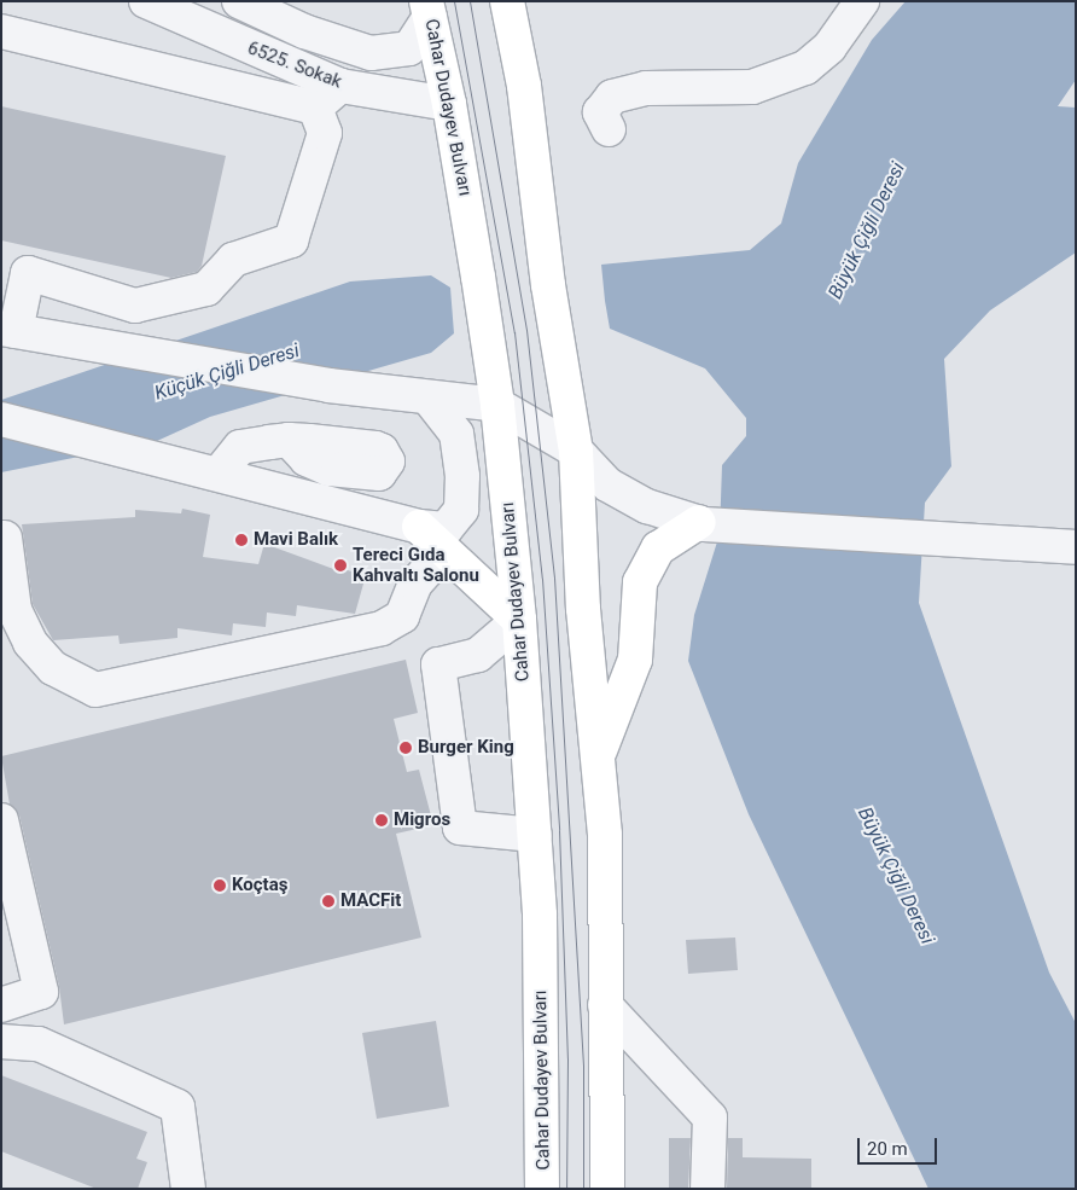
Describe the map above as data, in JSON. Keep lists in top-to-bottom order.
{
  "streets": {
    "main road": ["Cahar Dudayev Bulvarı"],
    "street": ["6525. Sokak"]
  },
  "crossings": [
    ["6525. Sokak", "Cahar Dudayev Bulvarı"]
  ],
  "water": ["Büyük Çiğli Deresi", "Küçük Çiğli Deresi"],
  "places": [
    "Mavi Balık",
    "Tereci Gıda Kahvaltı Salonu",
    "Burger King",
    "Migros",
    "Koçtaş",
    "MACFit"
  ],
  "scale_bar": "20 m"
}
